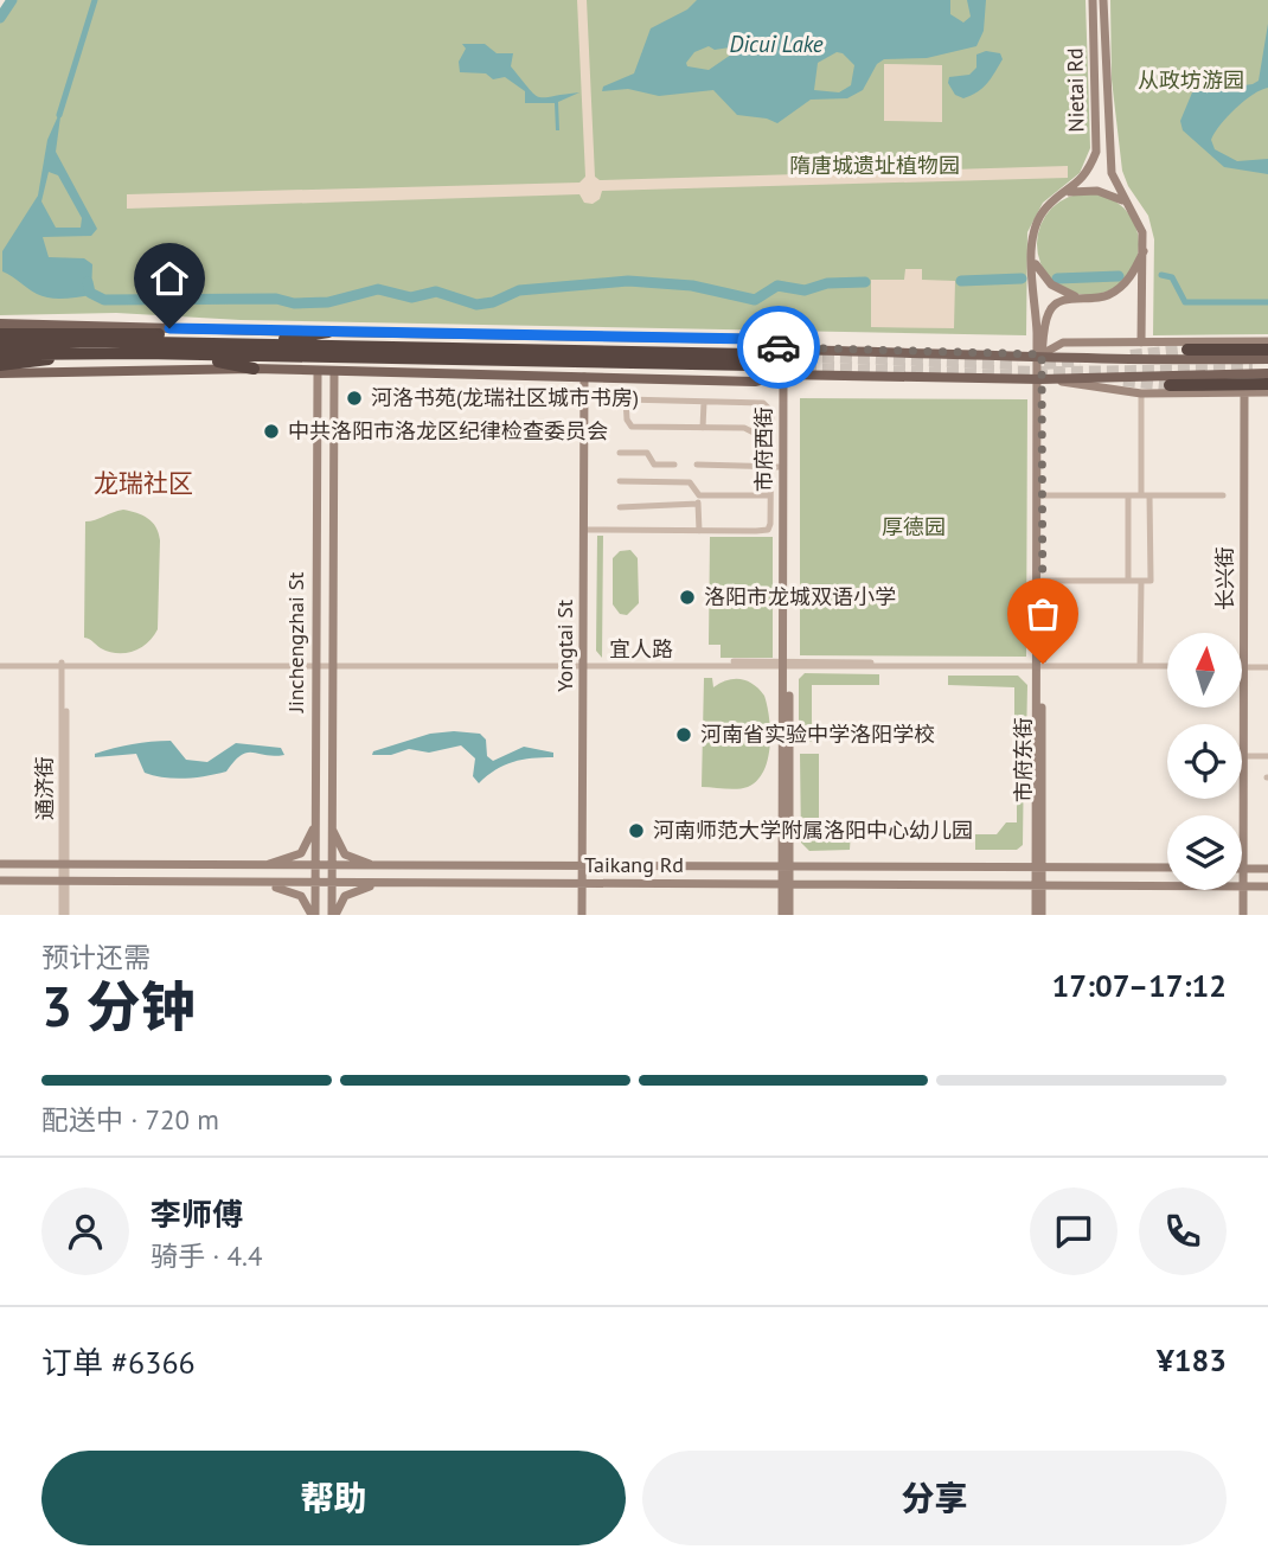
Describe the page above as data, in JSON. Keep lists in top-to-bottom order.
{
  "streets": {
    "main road": [
      "Nietai Rd",
      "市府西街",
      "长兴街",
      "Jinchengzhai St",
      "Yongtai St",
      "市府东街",
      "Taikang Rd"
    ],
    "street": ["宜人路", "通济街"]
  },
  "crossings": [
    ["Nietai Rd", "市府东街"],
    ["市府西街", "宜人路"],
    ["市府西街", "Taikang Rd"],
    ["Jinchengzhai St", "宜人路"],
    ["Jinchengzhai St", "Taikang Rd"],
    ["Yongtai St", "宜人路"],
    ["Yongtai St", "Taikang Rd"],
    ["宜人路", "市府东街"],
    ["宜人路", "通济街"],
    ["市府东街", "Taikang Rd"],
    ["通济街", "Taikang Rd"]
  ],
  "districts": ["龙瑞社区"],
  "water": ["Dicui Lake"],
  "parks": ["从政坊游园", "隋唐城遗址植物园", "厚德园"],
  "places": [
    "河洛书苑(龙瑞社区城市书房)",
    "中共洛阳市洛龙区纪律检查委员会",
    "洛阳市龙城双语小学",
    "河南省实验中学洛阳学校",
    "河南师范大学附属洛阳中心幼儿园"
  ],
  "north": "top",
  "page": {
    "heading": ["3 分钟", "预计还需", "17:07–17:12"],
    "panel": [
      "李师傅",
      "骑手 · 4.4",
      "订单 #6366",
      "¥183"
    ],
    "bar": "配送中 · 720 m",
    "buttons": ["帮助", "分享"]
  }
}
